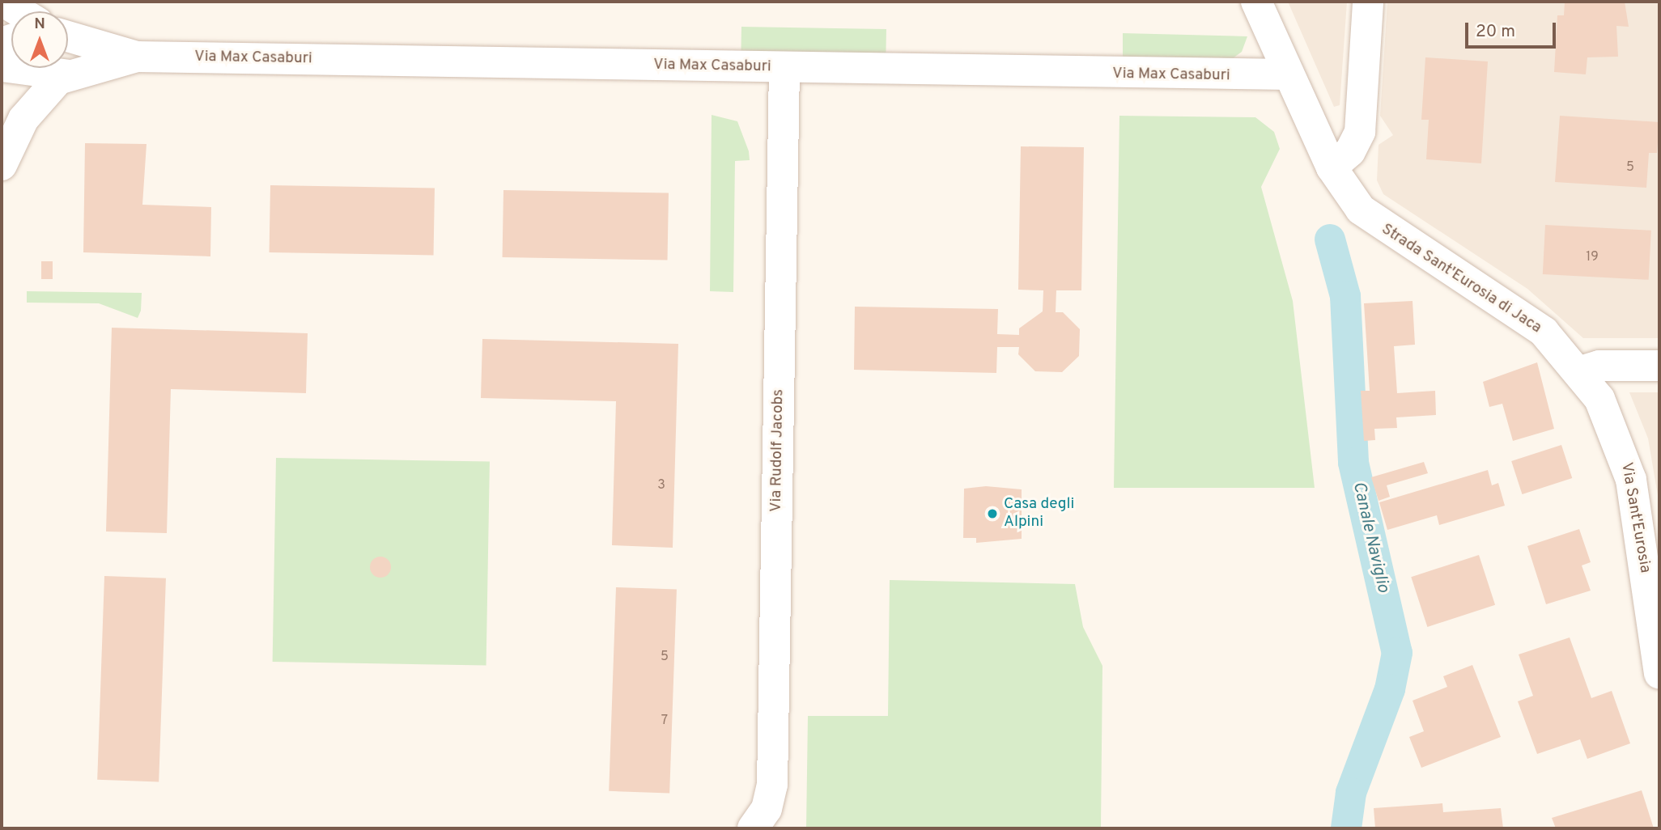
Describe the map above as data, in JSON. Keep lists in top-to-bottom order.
{
  "streets": {
    "street": [
      "Via Max Casaburi",
      "Strada Sant'Eurosia di Jaca",
      "Via Rudolf Jacobs",
      "Via Sant'Eurosia"
    ]
  },
  "crossings": [
    ["Via Max Casaburi", "Strada Sant'Eurosia di Jaca"],
    ["Via Max Casaburi", "Via Rudolf Jacobs"],
    ["Strada Sant'Eurosia di Jaca", "Via Sant'Eurosia"]
  ],
  "water": ["Canale Naviglio"],
  "places": ["Casa degli Alpini"],
  "house_numbers": [
    "5",
    "19",
    "3",
    "5",
    "7"
  ],
  "scale_bar": "20 m",
  "north": "top"
}
